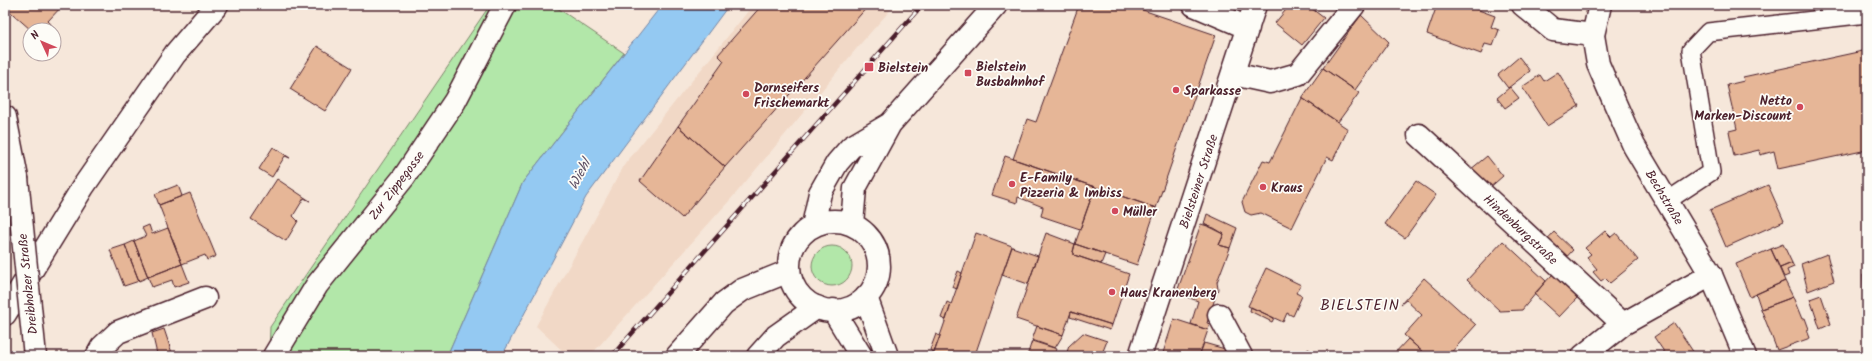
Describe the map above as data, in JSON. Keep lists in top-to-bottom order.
{
  "streets": {
    "street": [
      "Bielsteiner Straße",
      "Zur Zippegosse",
      "Bechstraße",
      "Hindenburgstraße",
      "Dreibholzer Straße"
    ]
  },
  "districts": ["BIELSTEIN"],
  "water": ["Wiehl"],
  "places": {
    "transit": ["Bielstein", "Bielstein Busbahnhof"],
    "other": [
      "Sparkasse",
      "Dornseifers Frischemarkt",
      "Netto Marken-Discount",
      "E-Family Pizzeria & Imbiss",
      "Kraus",
      "Müller",
      "Haus Kranenberg"
    ]
  },
  "north": "top left"
}
